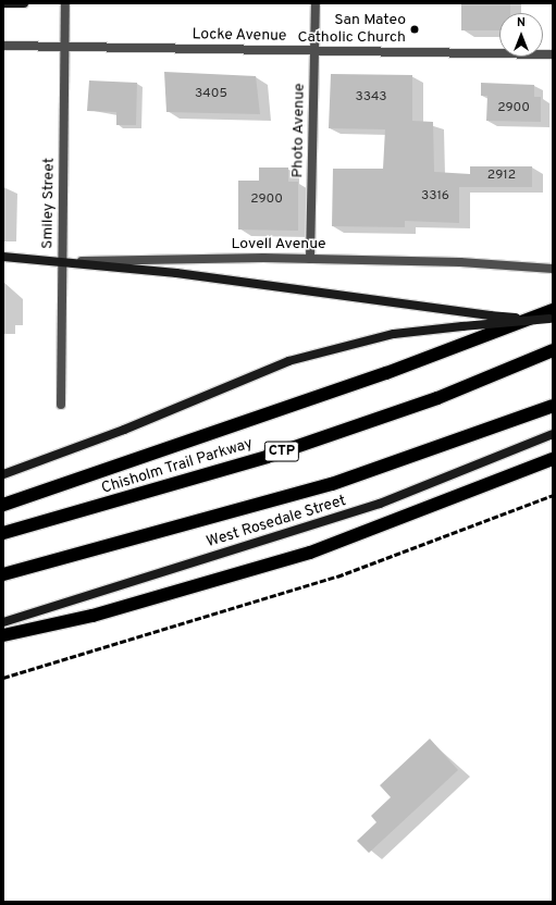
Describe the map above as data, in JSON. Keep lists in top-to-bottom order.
{
  "streets": {
    "highway": ["CTP", "Chisholm Trail Parkway"],
    "main road": ["Lovell Avenue", "West Rosedale Street"],
    "street": ["Locke Avenue", "Photo Avenue", "Smiley Street"]
  },
  "crossings": [
    ["Locke Avenue", "Photo Avenue"],
    ["Locke Avenue", "Smiley Street"],
    ["Photo Avenue", "Lovell Avenue"],
    ["Smiley Street", "Lovell Avenue"]
  ],
  "places": ["San Mateo Catholic Church"],
  "house_numbers": [
    "3405",
    "3343",
    "2900",
    "2912",
    "3316",
    "2900"
  ],
  "north": "top"
}
